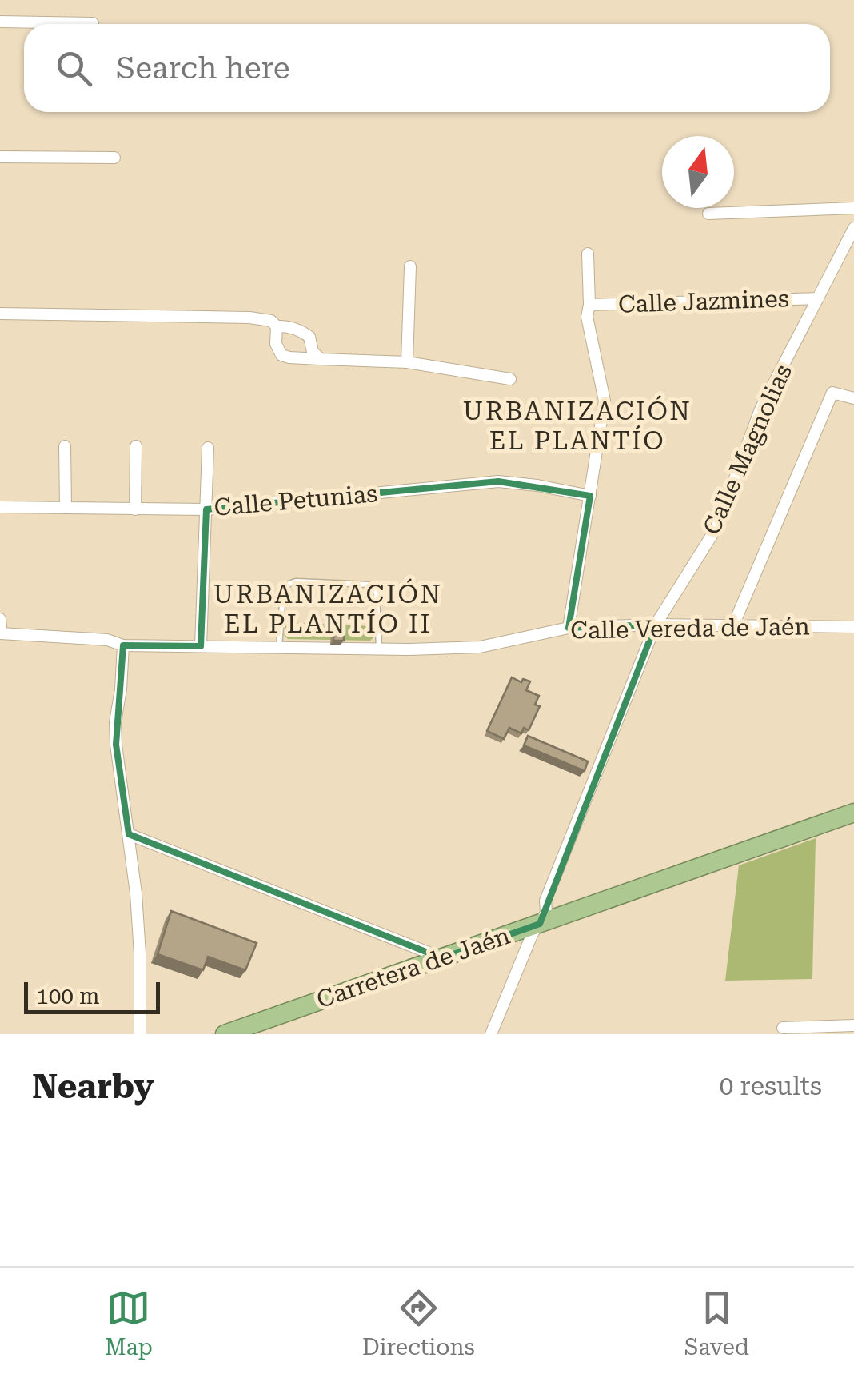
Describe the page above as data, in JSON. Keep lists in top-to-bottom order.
{
  "streets": {
    "highway": ["Carretera de Jaén"],
    "street": [
      "Calle Jazmines",
      "Calle Magnolias",
      "Calle Petunias",
      "Calle Vereda de Jaén"
    ]
  },
  "crossings": [
    ["Calle Jazmines", "Calle Magnolias"],
    ["Calle Magnolias", "Calle Vereda de Jaén"],
    ["Calle Magnolias", "Carretera de Jaén"]
  ],
  "districts": ["URBANIZACIÓN EL PLANTÍO", "URBANIZACIÓN EL PLANTÍO II"],
  "scale_bar": "100 m",
  "north": "top",
  "page": {
    "search": "Search here",
    "scale": "100 m",
    "heading": ["Nearby", "0 results"],
    "nav": ["Map", "Directions", "Saved"]
  }
}
